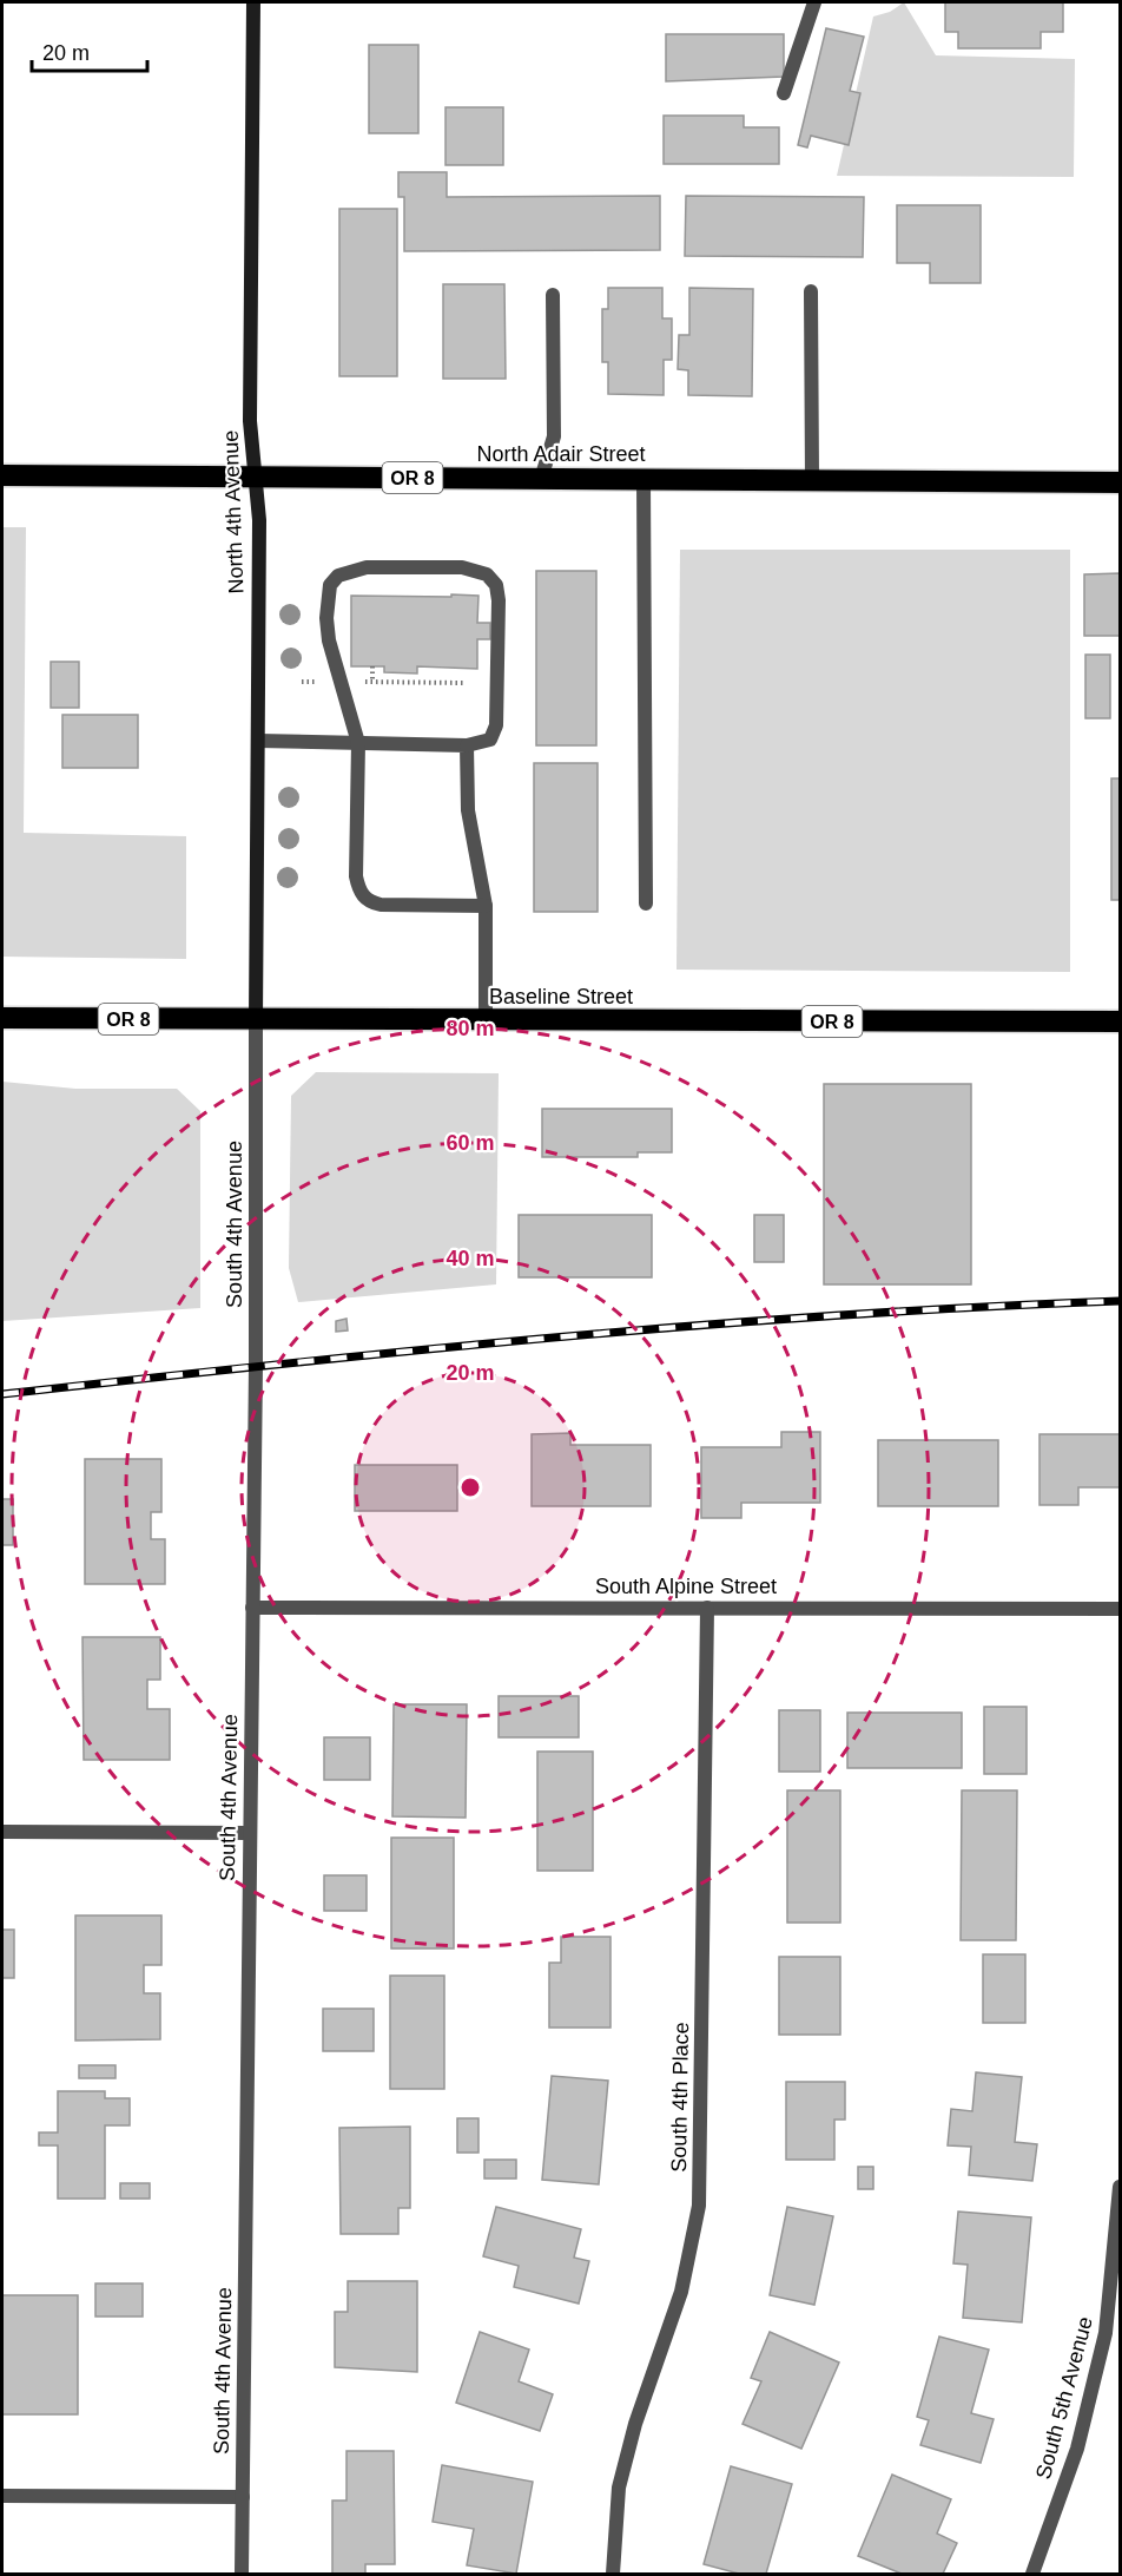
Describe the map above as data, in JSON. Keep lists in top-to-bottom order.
{
  "streets": {
    "highway": ["North Adair Street", "OR 8", "Baseline Street"],
    "street": [
      "North 4th Avenue",
      "South 4th Avenue",
      "South Alpine Street",
      "South 4th Place",
      "South 5th Avenue"
    ]
  },
  "crossings": [
    ["North Adair Street", "North 4th Avenue"],
    ["North 4th Avenue", "Baseline Street"],
    ["North 4th Avenue", "South 4th Avenue"],
    ["Baseline Street", "South 4th Avenue"],
    ["South 4th Avenue", "South Alpine Street"],
    ["South Alpine Street", "South 4th Place"]
  ],
  "scale_bar": "20 m",
  "rings": [
    "80 m",
    "60 m",
    "40 m",
    "20 m"
  ]
}
